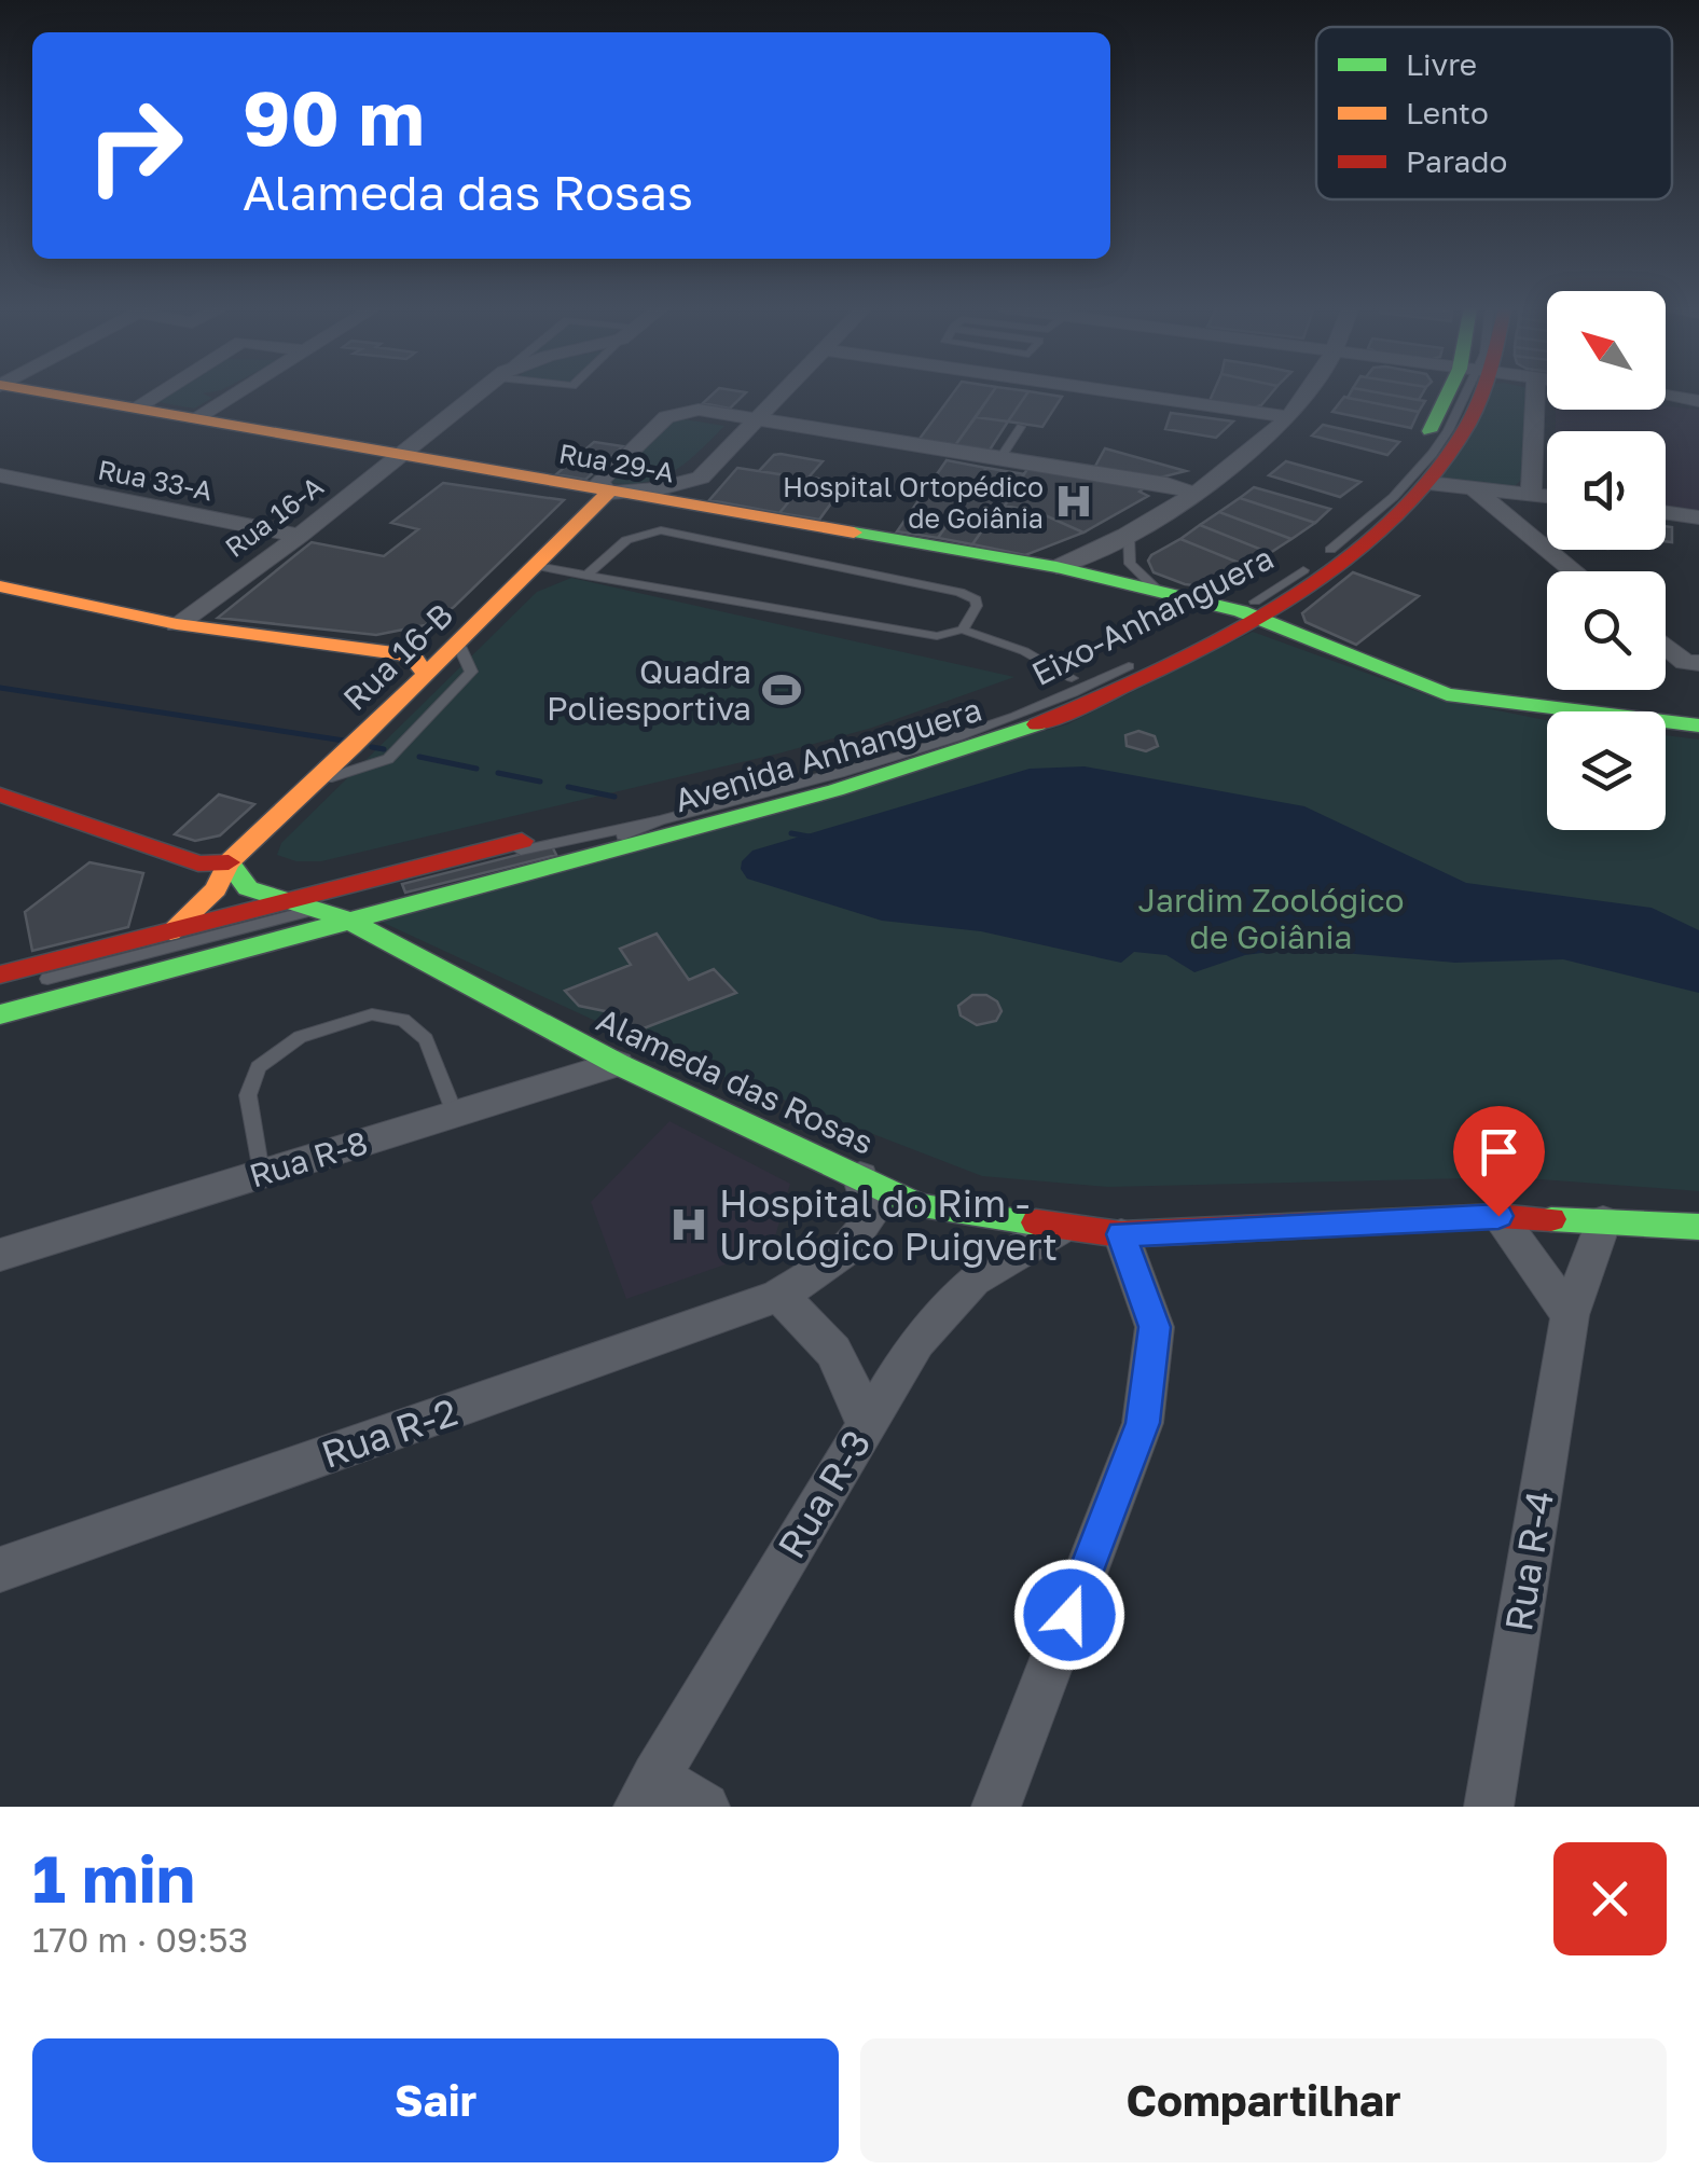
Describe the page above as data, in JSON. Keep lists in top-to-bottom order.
{
  "streets": {
    "main road": [
      "Rua 29-A",
      "Rua 16-B",
      "Avenida Anhanguera",
      "Alameda das Rosas"
    ],
    "street": [
      "Rua 33-A",
      "Rua 16-A",
      "Rua R-8",
      "Rua R-2",
      "Rua R-3",
      "Rua R-4"
    ],
    "lane": ["Eixo-Anhanguera"]
  },
  "crossings": [
    ["Rua 29-A", "Rua 16-A"],
    ["Rua 29-A", "Eixo-Anhanguera"],
    ["Rua 29-A", "Rua 16-B"],
    ["Rua 29-A", "Avenida Anhanguera"],
    ["Rua 33-A", "Rua 16-A"],
    ["Eixo-Anhanguera", "Avenida Anhanguera"],
    ["Eixo-Anhanguera", "Alameda das Rosas"],
    ["Rua 16-B", "Avenida Anhanguera"],
    ["Avenida Anhanguera", "Alameda das Rosas"],
    ["Alameda das Rosas", "Rua R-8"],
    ["Alameda das Rosas", "Rua R-2"],
    ["Alameda das Rosas", "Rua R-3"],
    ["Alameda das Rosas", "Rua R-4"]
  ],
  "parks": ["Jardim Zoológico de Goiânia"],
  "places": {
    "hospital": ["Hospital Ortopédico de Goiânia", "Hospital do Rim - Urológico Puigvert"],
    "sports": ["Quadra Poliesportiva"]
  },
  "legend": ["Livre", "Lento", "Parado"],
  "north": "top left",
  "page": {
    "turn": ["90 m", "Alameda das Rosas"],
    "heading": ["1 min", "170 m · 09:53"],
    "buttons": ["Sair", "Compartilhar"]
  }
}
